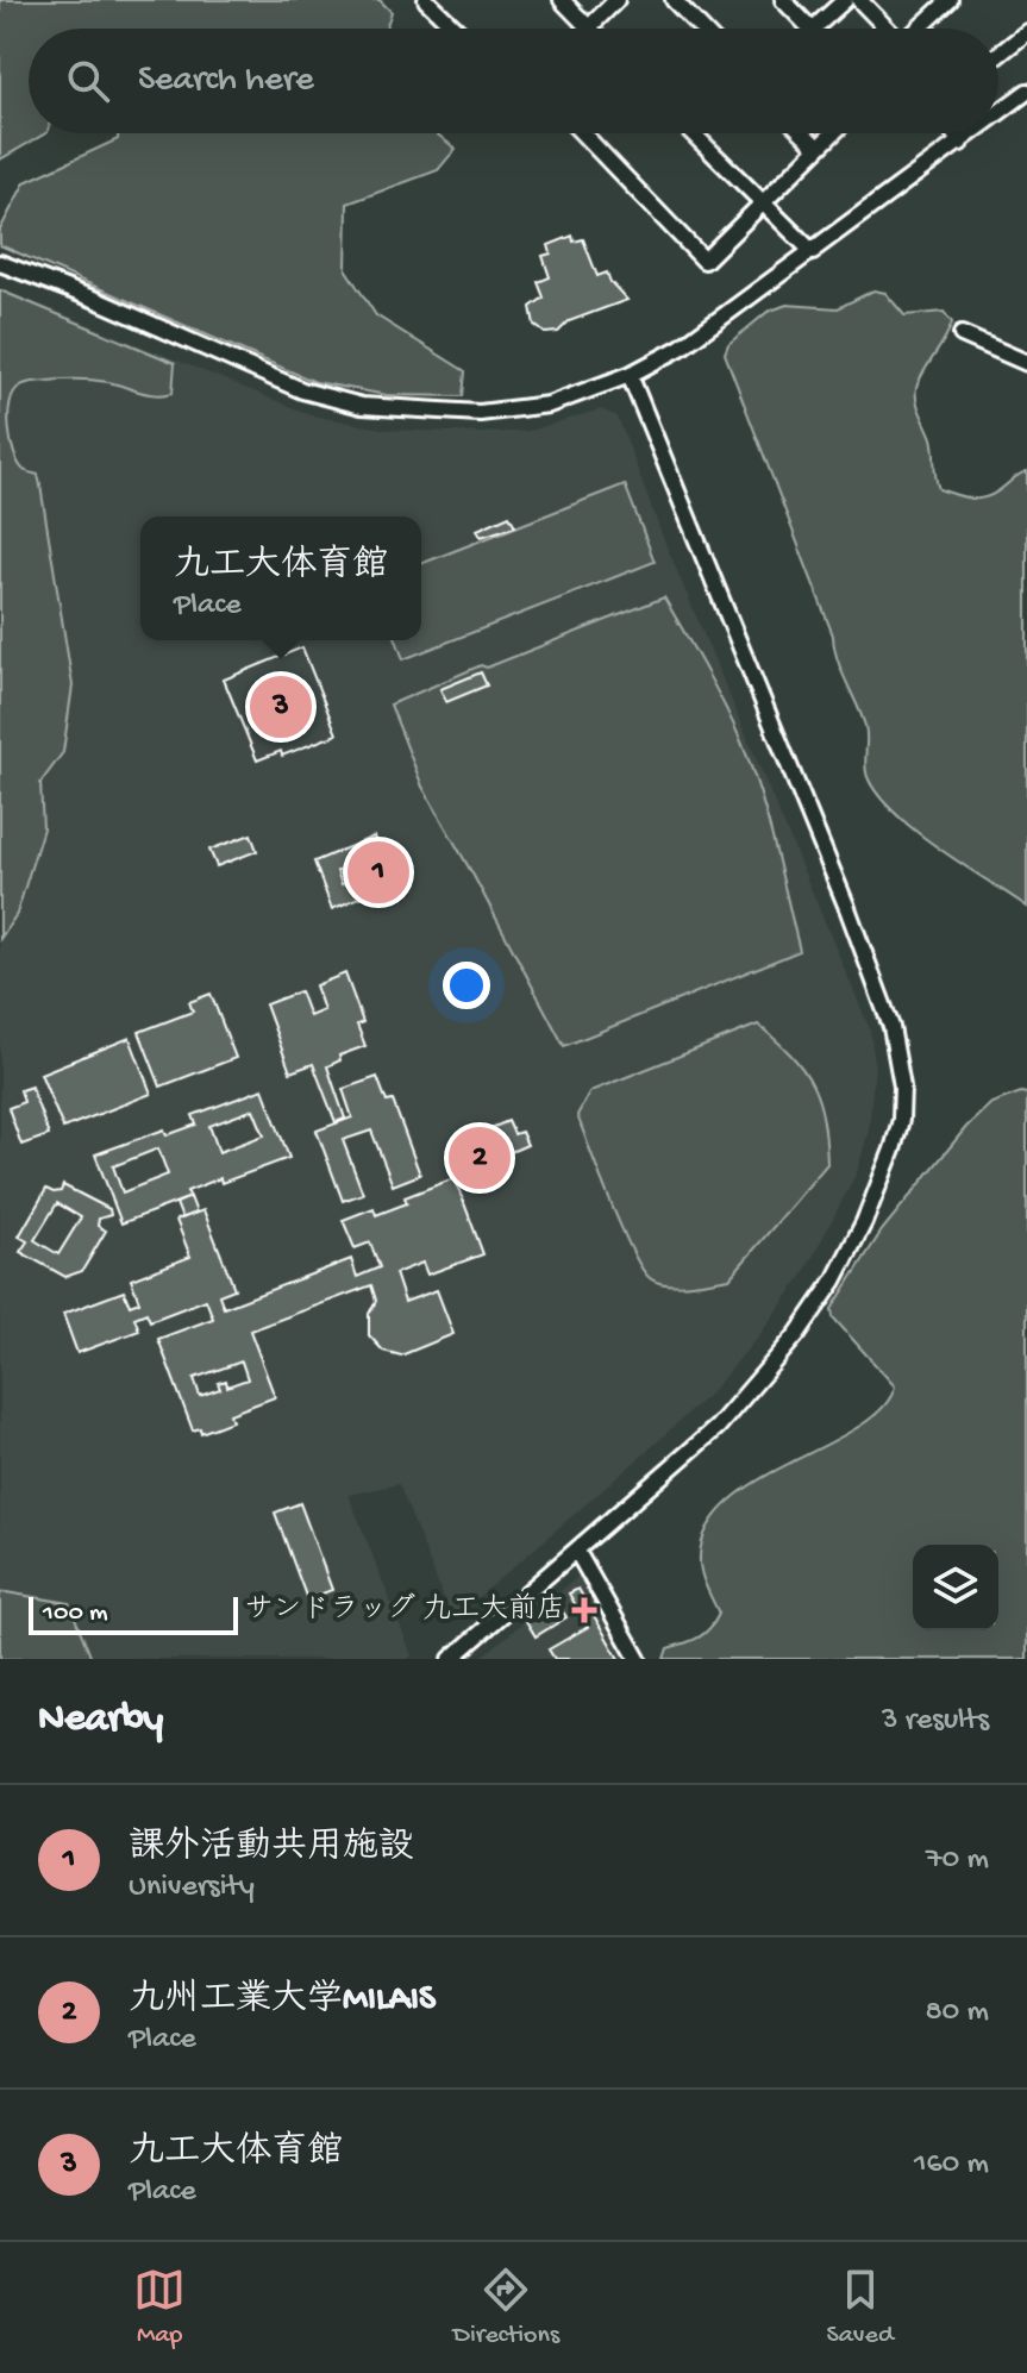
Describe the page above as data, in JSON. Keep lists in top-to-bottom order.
{
  "places": {
    "health": ["サンドラッグ 九工大前店"]
  },
  "scale_bar": "100 m",
  "page": {
    "search": "Search here",
    "popup": ["九工大体育館", "Place"],
    "pins": ["3", "1", "2"],
    "scale": "100 m",
    "heading": ["Nearby", "3 results"],
    "list": [
      {
        "mark": "1",
        "name": "課外活動共用施設",
        "note": "University",
        "value": "70 m"
      },
      {
        "mark": "2",
        "name": "九州工業大学MILAIS",
        "note": "Place",
        "value": "80 m"
      },
      {
        "mark": "3",
        "name": "九工大体育館",
        "note": "Place",
        "value": "160 m"
      }
    ],
    "nav": ["Map", "Directions", "Saved"]
  }
}
